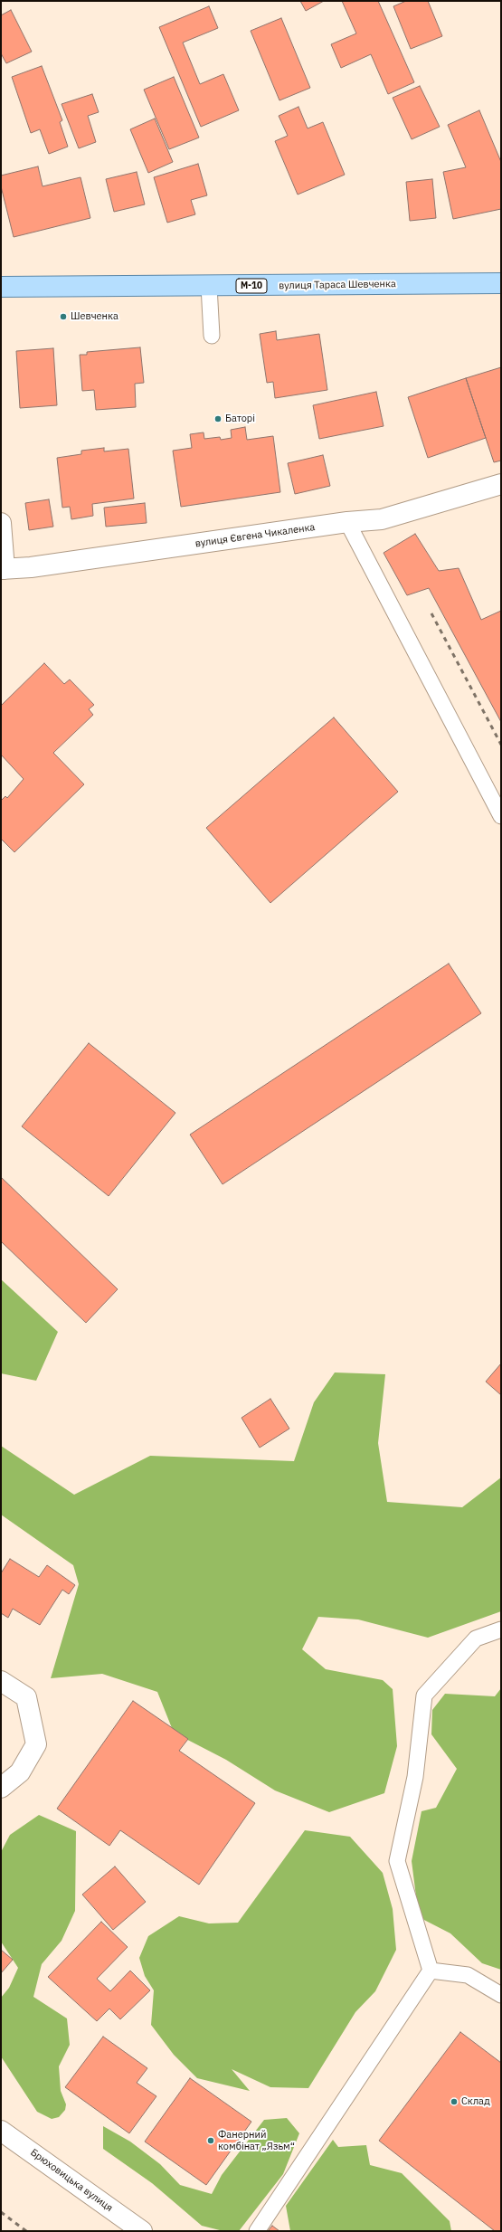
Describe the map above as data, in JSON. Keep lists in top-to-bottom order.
{
  "streets": {
    "main road": ["вулиця Тараса Шевченка", "М-10"],
    "street": ["вулиця Євгена Чикаленка", "Брюховицька вулиця"]
  },
  "places": [
    "Шевченка",
    "Баторі",
    "Склад",
    "Фанерний комбінат „Язьм“"
  ]
}
